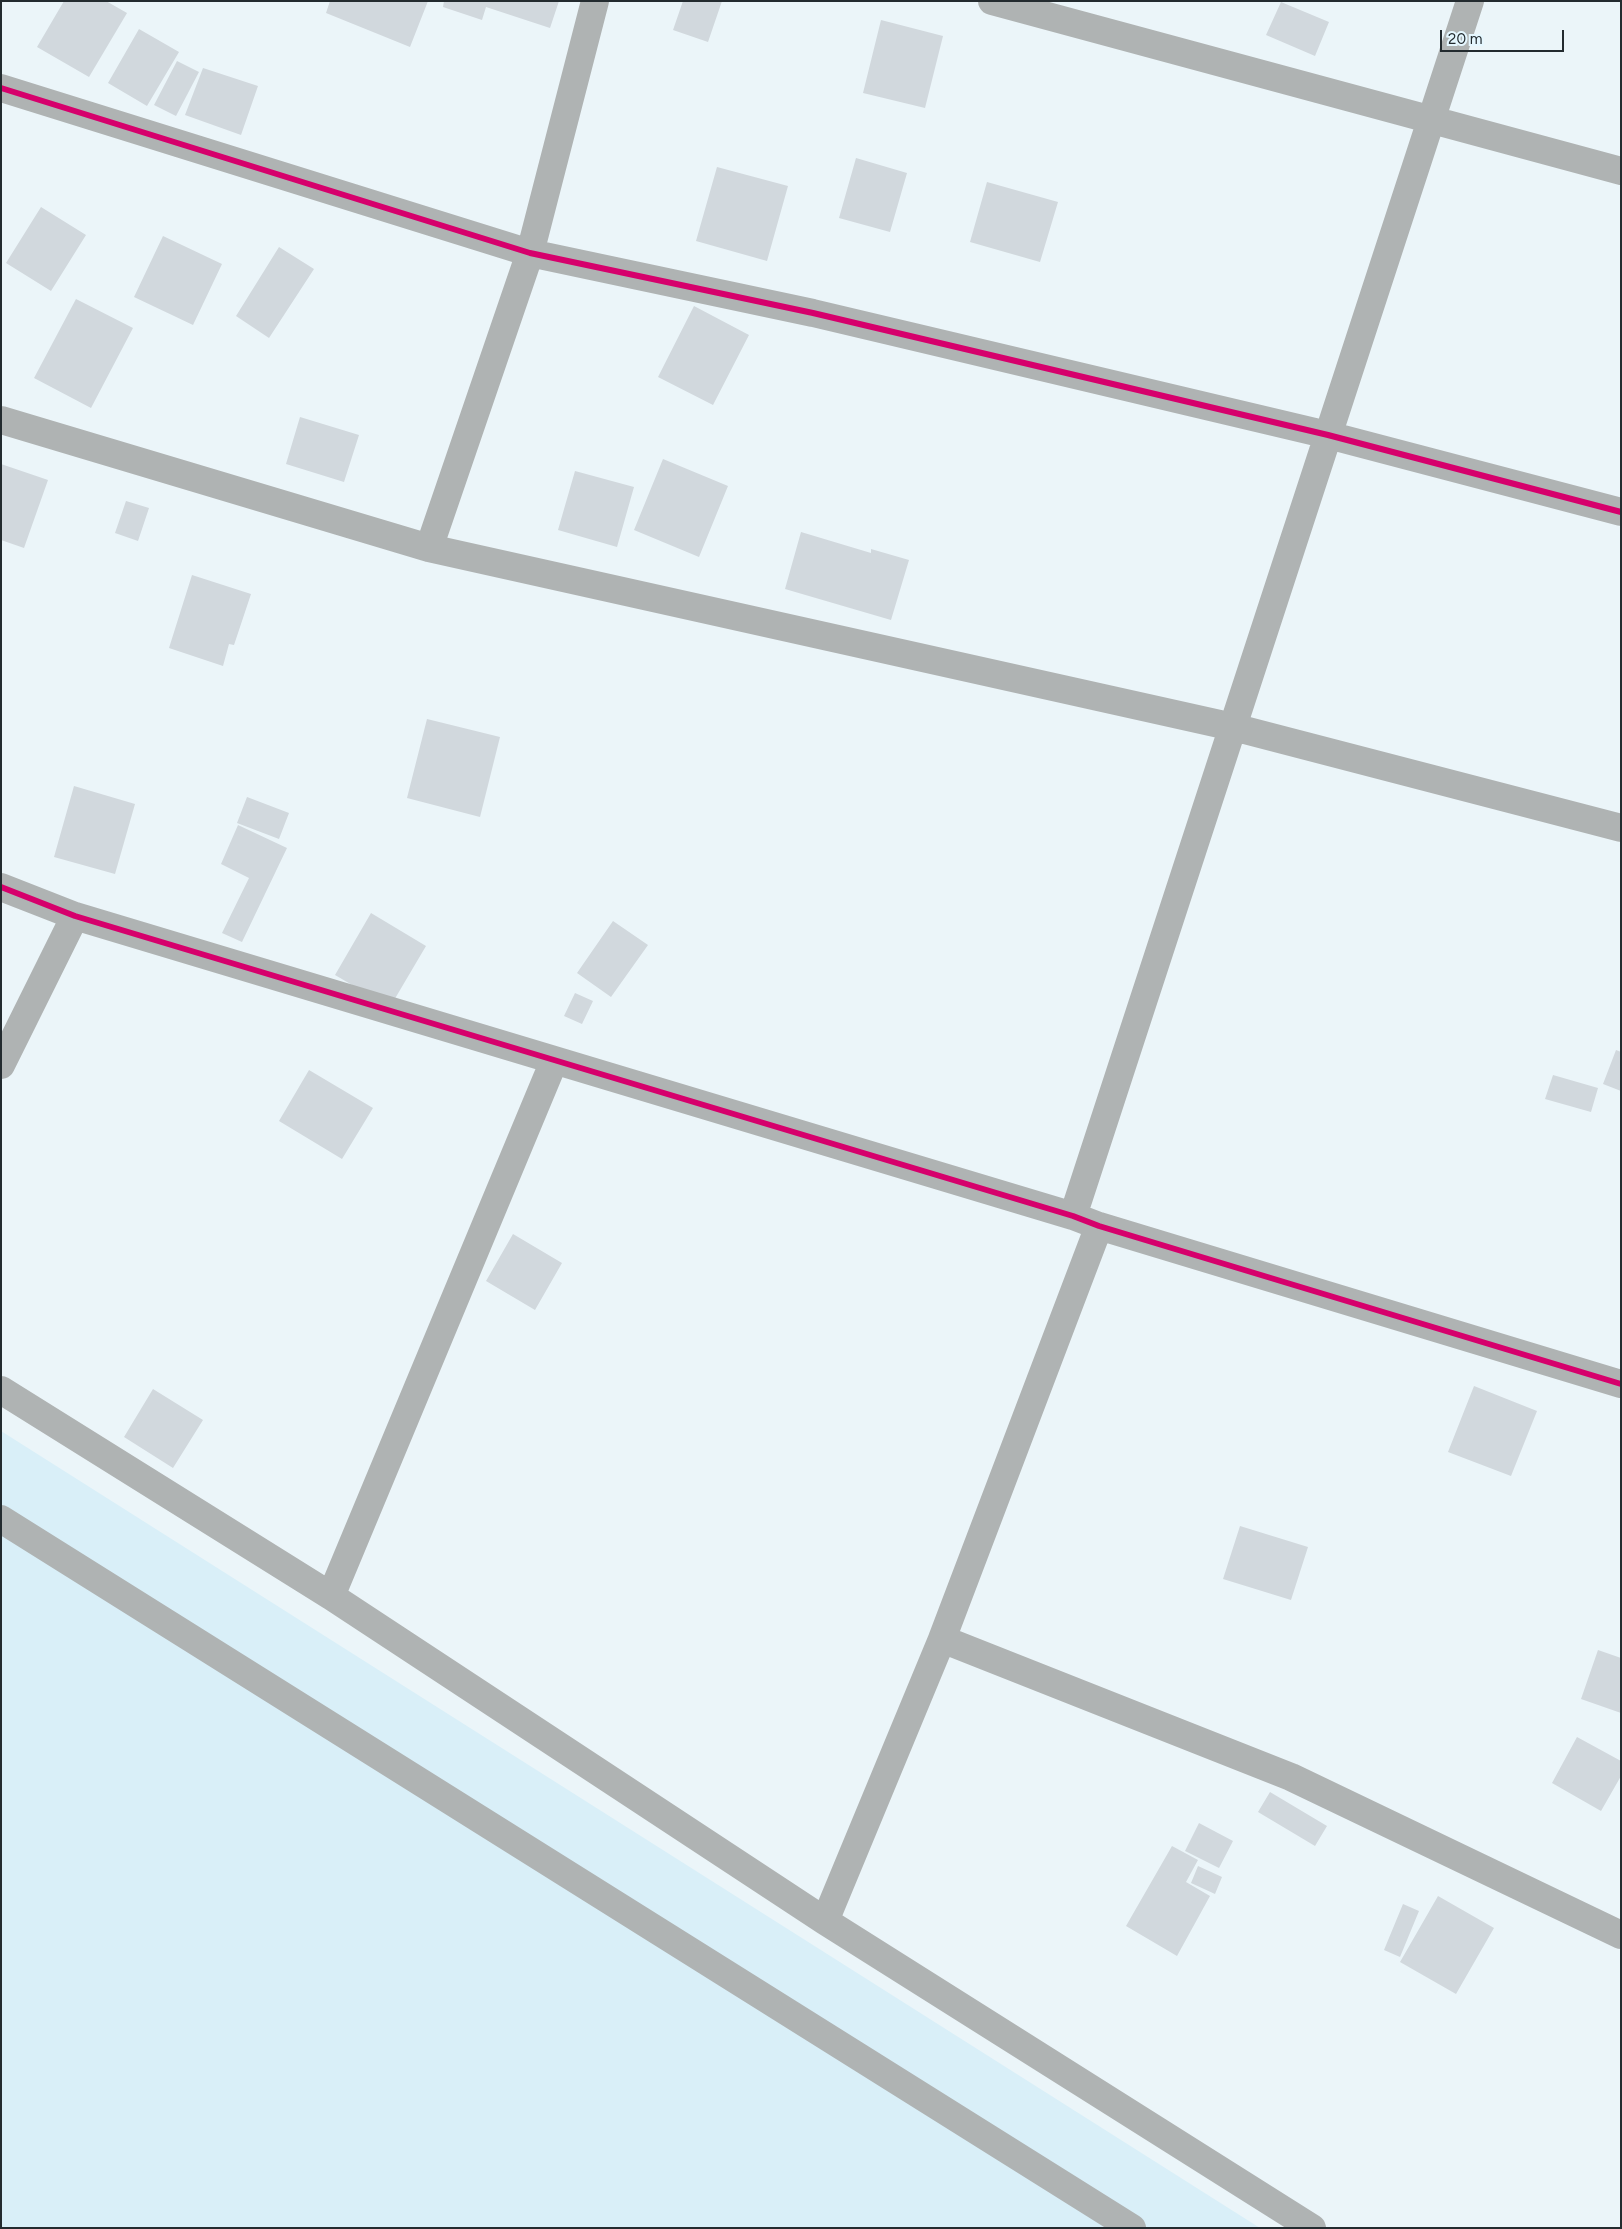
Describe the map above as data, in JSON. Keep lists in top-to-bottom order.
{
  "scale_bar": "20 m"
}
